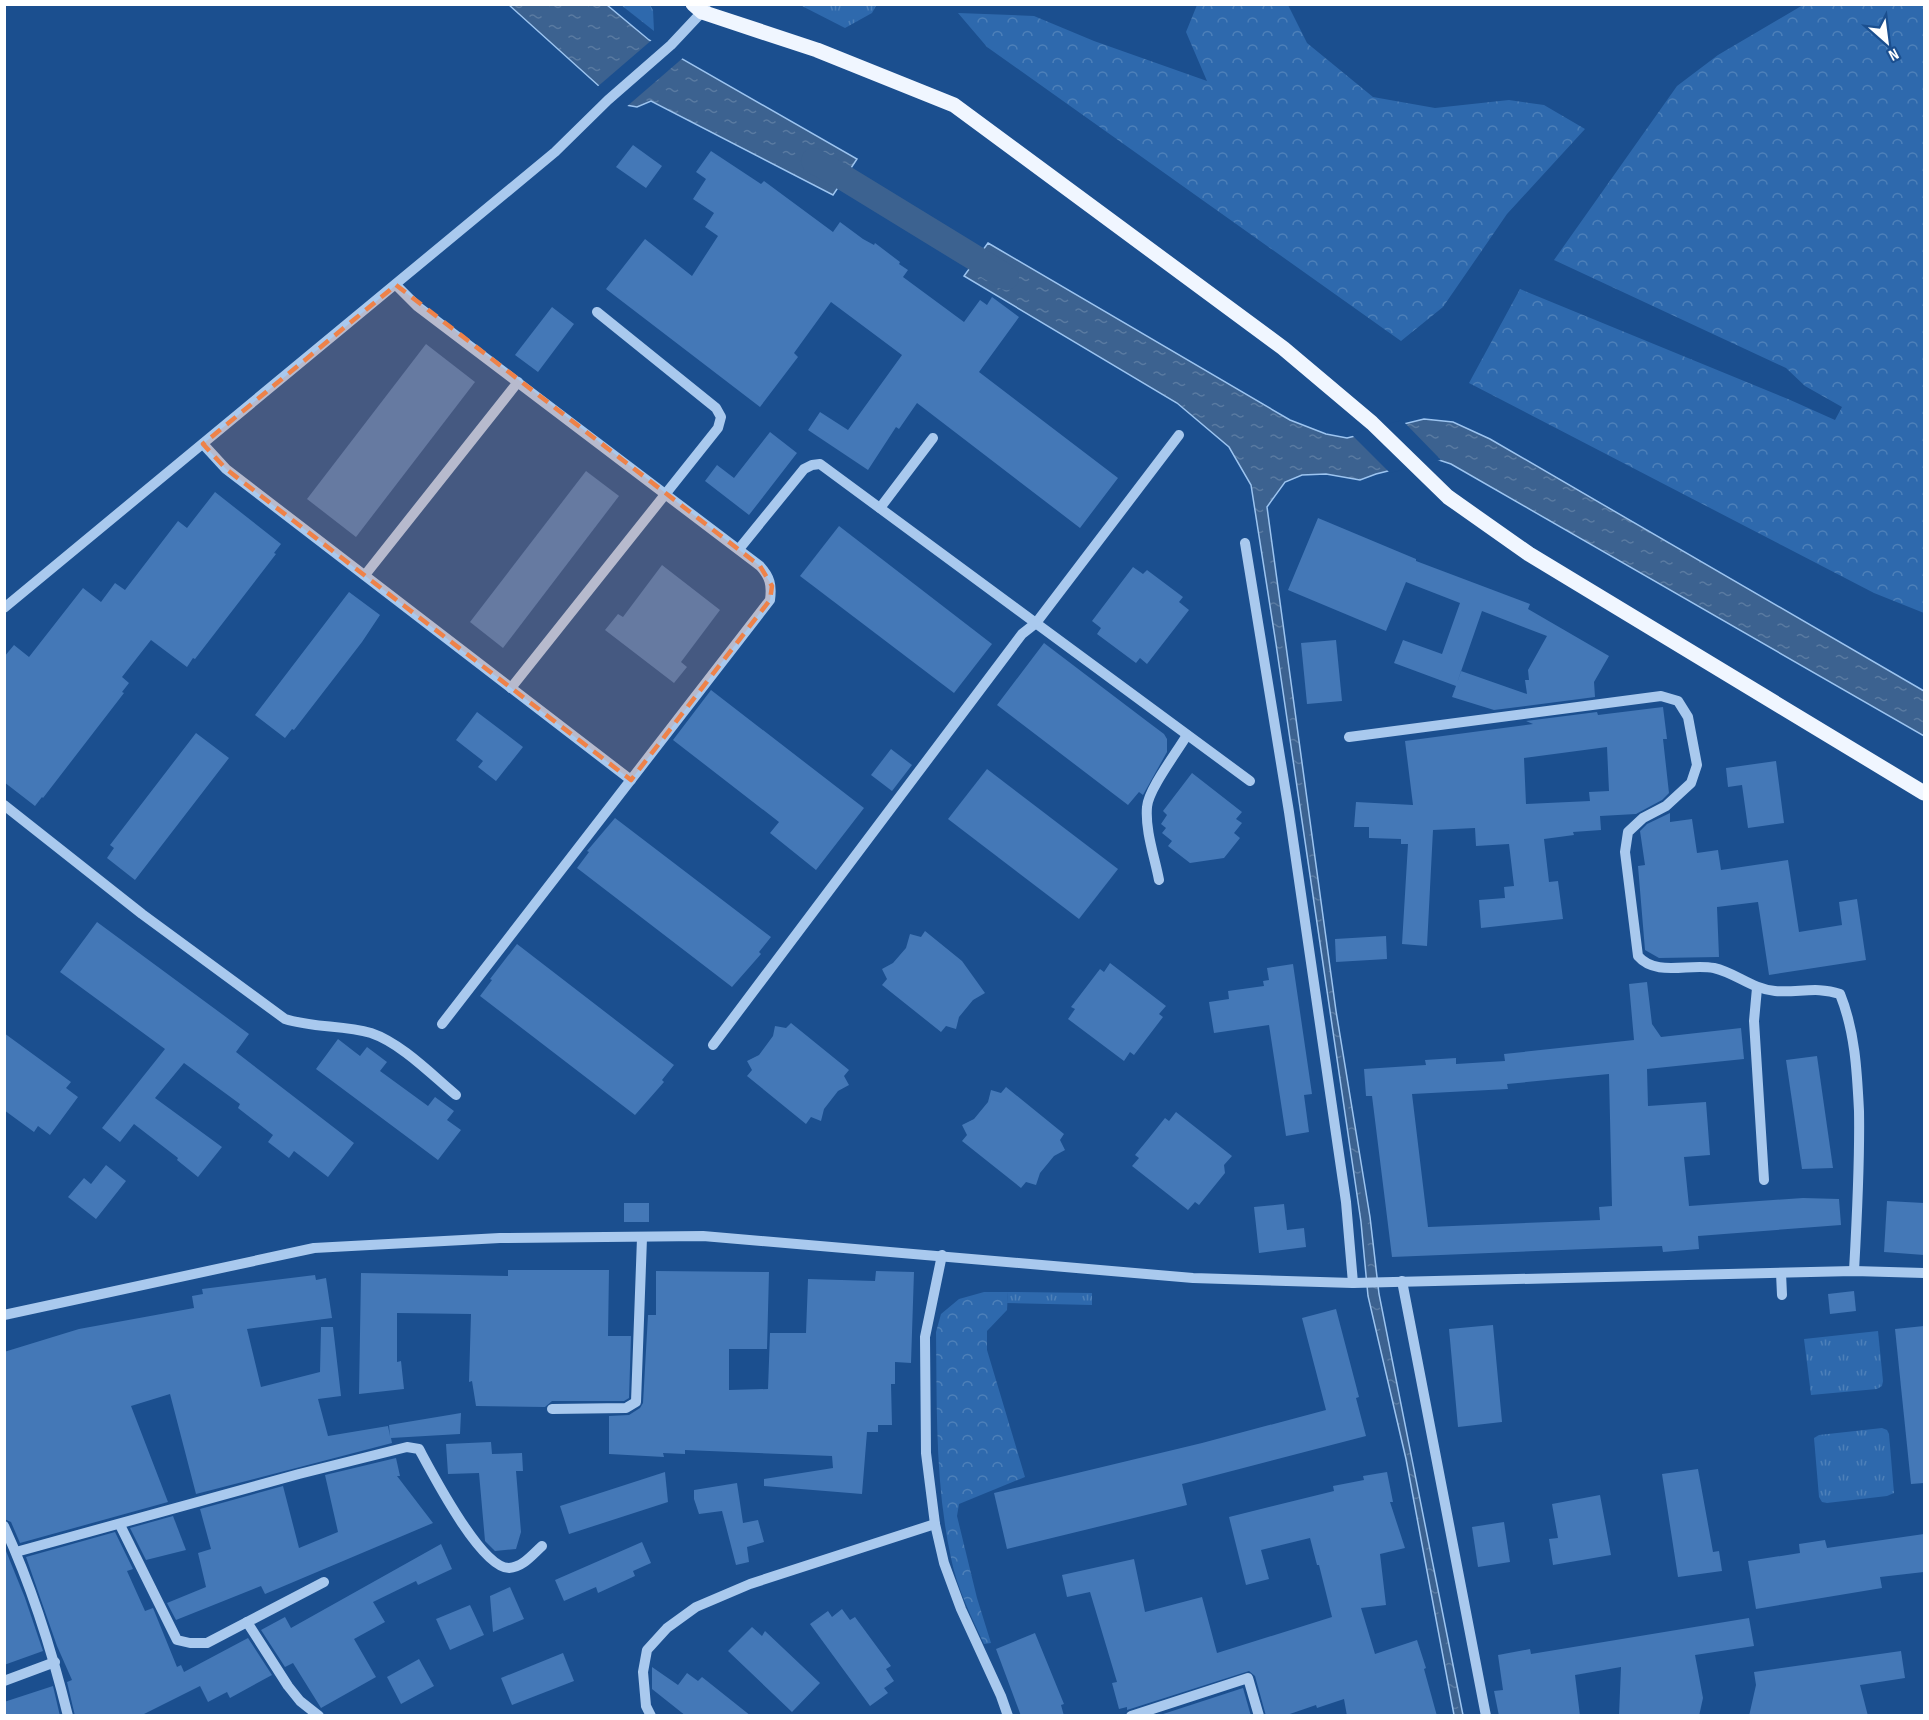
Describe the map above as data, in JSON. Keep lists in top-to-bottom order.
{
  "north": "bottom right"
}
